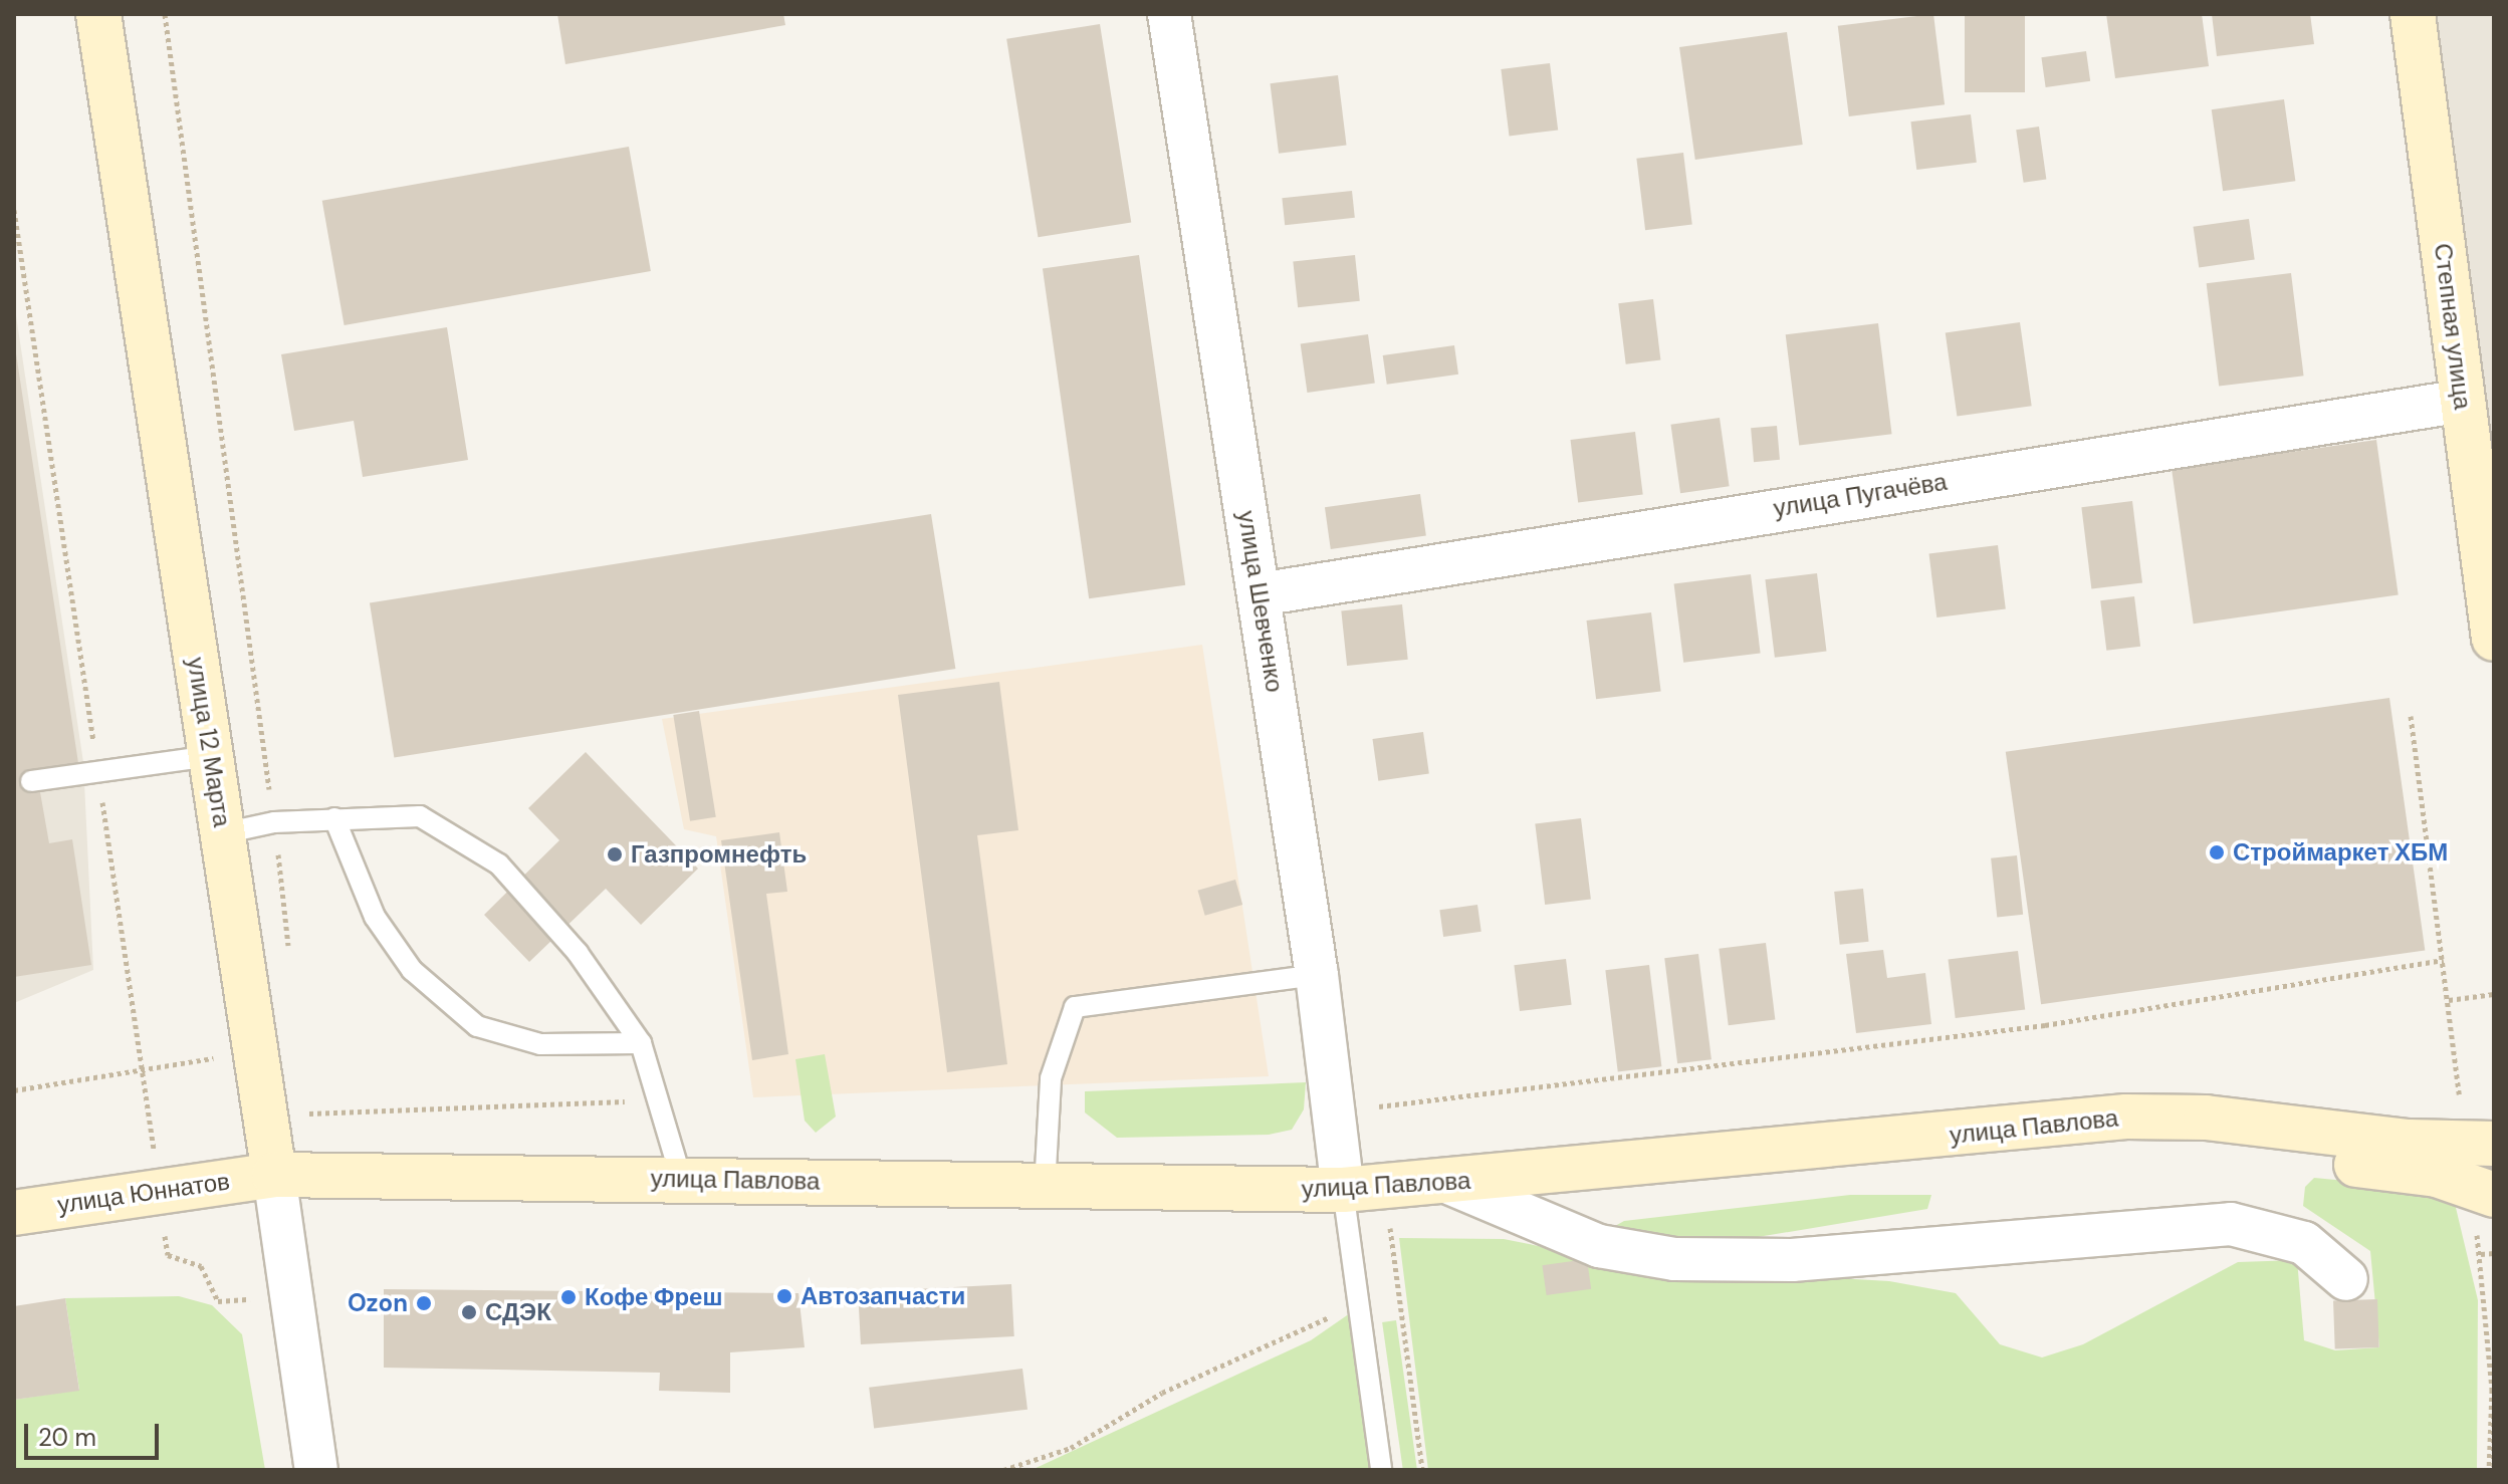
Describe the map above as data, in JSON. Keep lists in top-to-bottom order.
{
  "streets": {
    "main road": [
      "Степная улица",
      "улица 12 Марта",
      "улица Павлова",
      "улица Юннатов"
    ],
    "street": ["улица Пугачёва", "улица Шевченко"]
  },
  "crossings": [
    ["Степная улица", "улица Пугачёва"],
    ["улица Пугачёва", "улица Шевченко"],
    ["улица Шевченко", "улица Павлова"],
    ["улица 12 Марта", "улица Павлова"],
    ["улица 12 Марта", "улица Юннатов"],
    ["улица Павлова", "улица Юннатов"]
  ],
  "places": [
    "Строймаркет ХБМ",
    "Газпромнефть",
    "Автозапчасти",
    "Кофе Фреш",
    "Ozon",
    "СДЭК"
  ],
  "scale_bar": "20 m"
}
